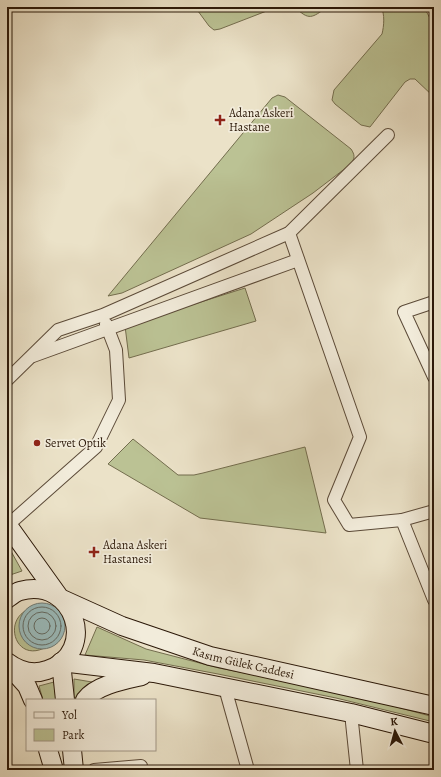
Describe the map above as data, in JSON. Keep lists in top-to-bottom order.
{
  "streets": {
    "main road": ["Kasım Gülek Caddesi"]
  },
  "places": {
    "health": ["Adana Askeri Hastane", "Adana Askeri Hastanesi"],
    "other": ["Servet Optik"]
  },
  "legend": ["Yol", "Park"],
  "north": "top"
}
